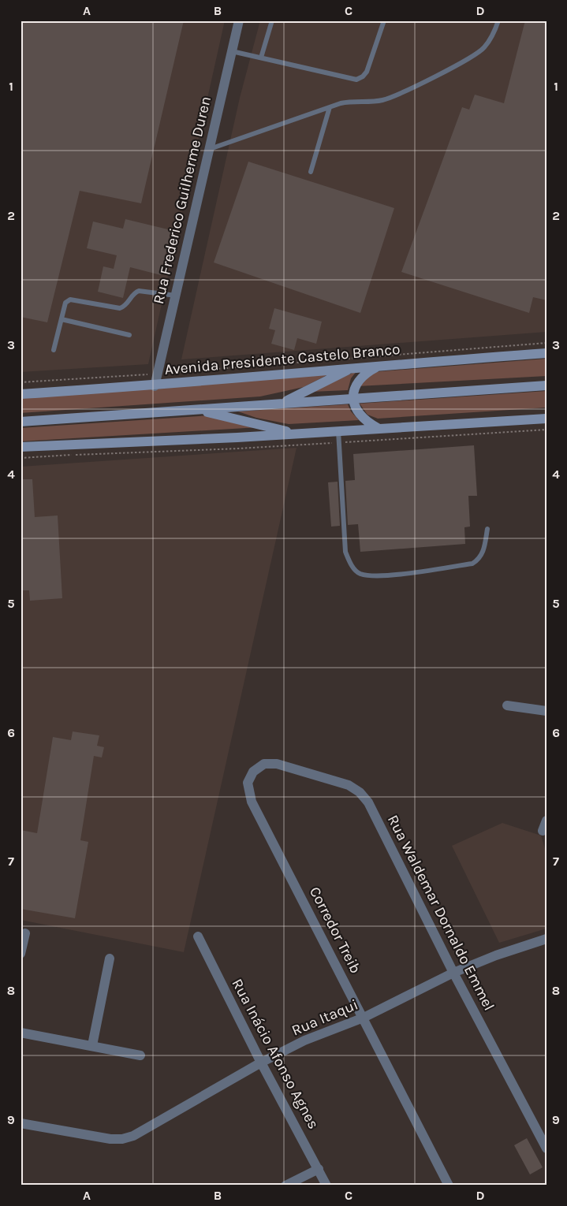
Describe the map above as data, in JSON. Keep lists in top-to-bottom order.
{
  "streets": {
    "main road": ["Avenida Presidente Castelo Branco"],
    "street": [
      "Rua Frederico Guilherme Duren",
      "Rua Waldemar Dornaldo Emmel",
      "Corredor Treib",
      "Rua Itaqui",
      "Rua Inácio Afonso Agnes"
    ]
  },
  "crossings": [
    ["Rua Frederico Guilherme Duren", "Avenida Presidente Castelo Branco"],
    ["Rua Waldemar Dornaldo Emmel", "Corredor Treib"],
    ["Rua Waldemar Dornaldo Emmel", "Rua Itaqui"],
    ["Corredor Treib", "Rua Itaqui"],
    ["Rua Itaqui", "Rua Inácio Afonso Agnes"]
  ],
  "grid": {
    "columns": [
      "A",
      "B",
      "C",
      "D"
    ],
    "rows": [
      "1",
      "2",
      "3",
      "4",
      "5",
      "6",
      "7",
      "8",
      "9"
    ]
  }
}
